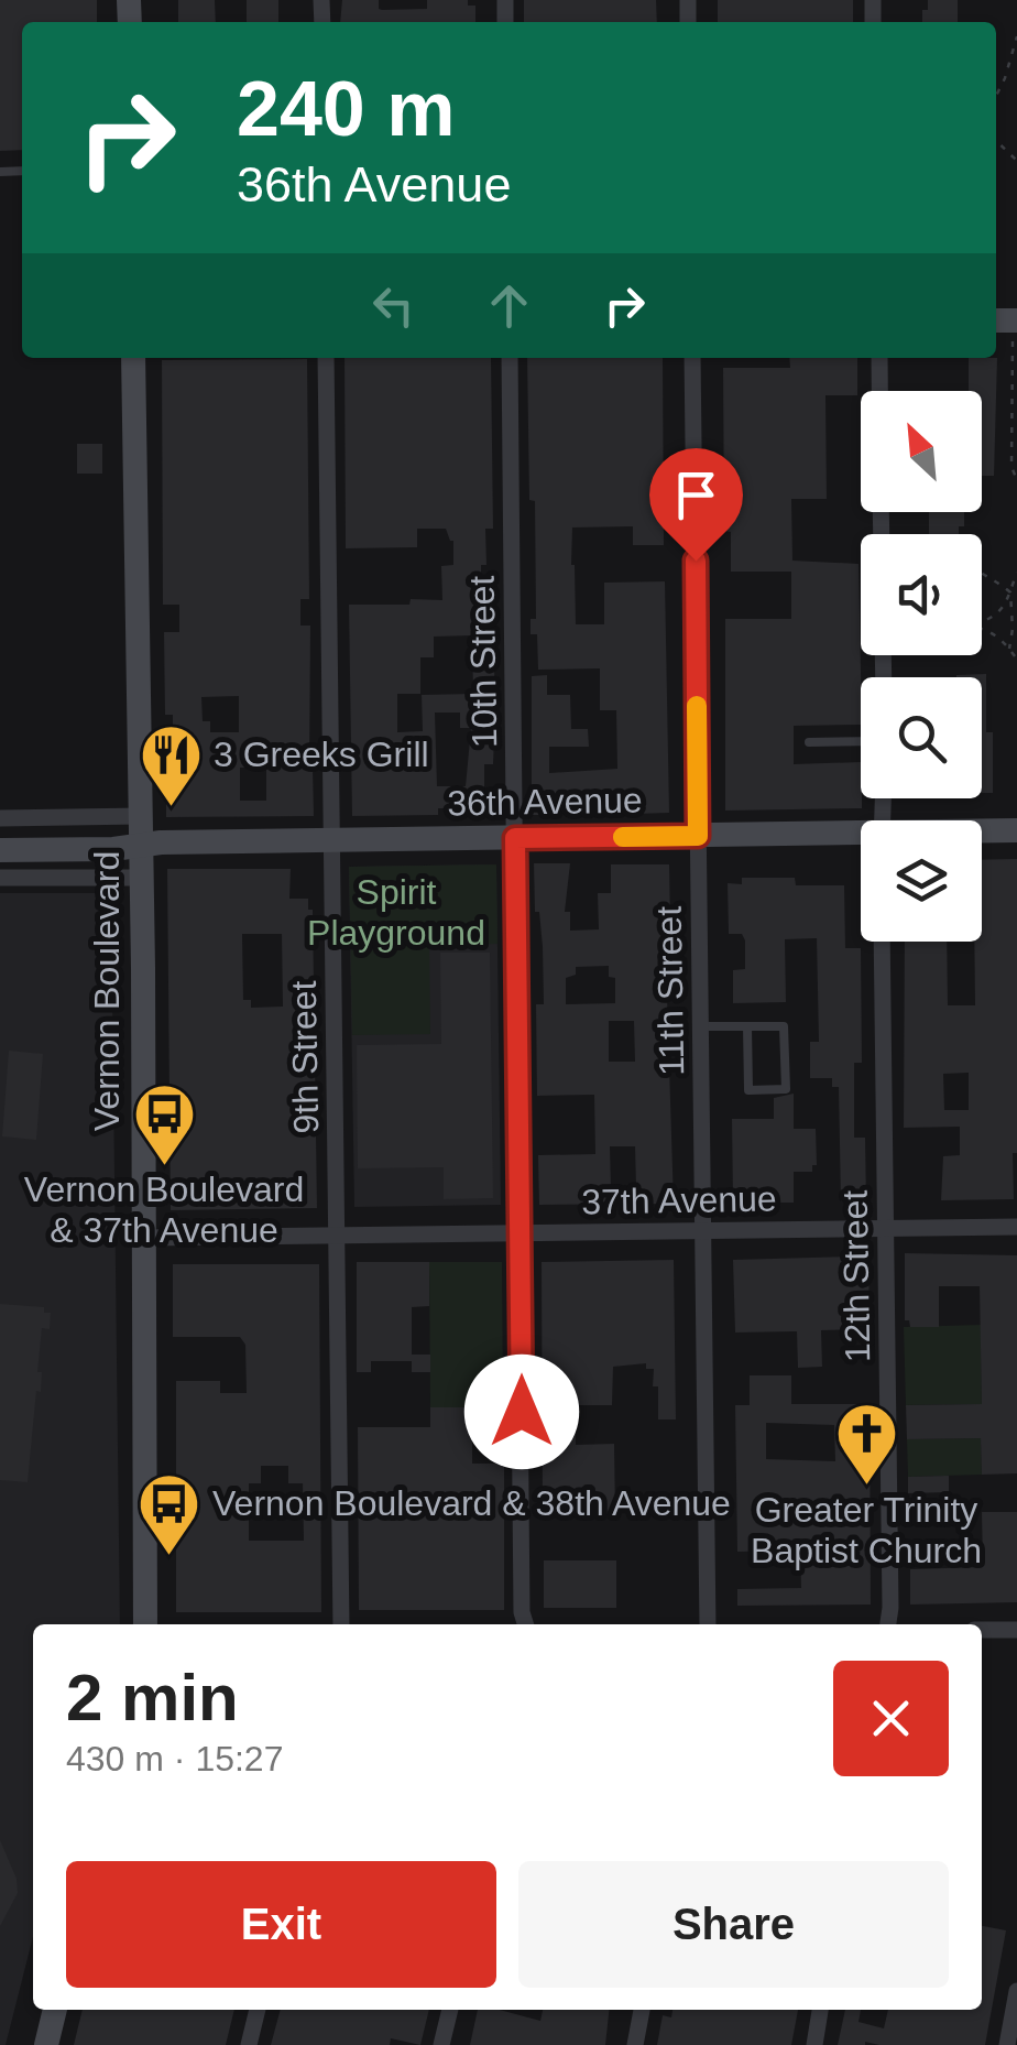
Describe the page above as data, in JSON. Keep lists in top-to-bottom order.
{
  "streets": {
    "main road": ["36th Avenue", "Vernon Boulevard"],
    "street": [
      "10th Street",
      "11th Street",
      "9th Street",
      "37th Avenue",
      "12th Street"
    ]
  },
  "crossings": [
    ["10th Street", "36th Avenue"],
    ["10th Street", "37th Avenue"],
    ["36th Avenue", "Vernon Boulevard"],
    ["36th Avenue", "11th Street"],
    ["36th Avenue", "9th Street"],
    ["Vernon Boulevard", "37th Avenue"],
    ["11th Street", "37th Avenue"],
    ["9th Street", "37th Avenue"],
    ["37th Avenue", "12th Street"]
  ],
  "parks": ["Spirit Playground"],
  "places": {
    "restaurant": ["3 Greeks Grill"],
    "bus stop": ["Vernon Boulevard & 37th Avenue", "Vernon Boulevard & 38th Avenue"],
    "church": ["Greater Trinity Baptist Church"]
  },
  "north": "top left",
  "page": {
    "turn": ["240 m", "36th Avenue"],
    "heading": ["2 min", "430 m · 15:27"],
    "buttons": ["Exit", "Share"]
  }
}
